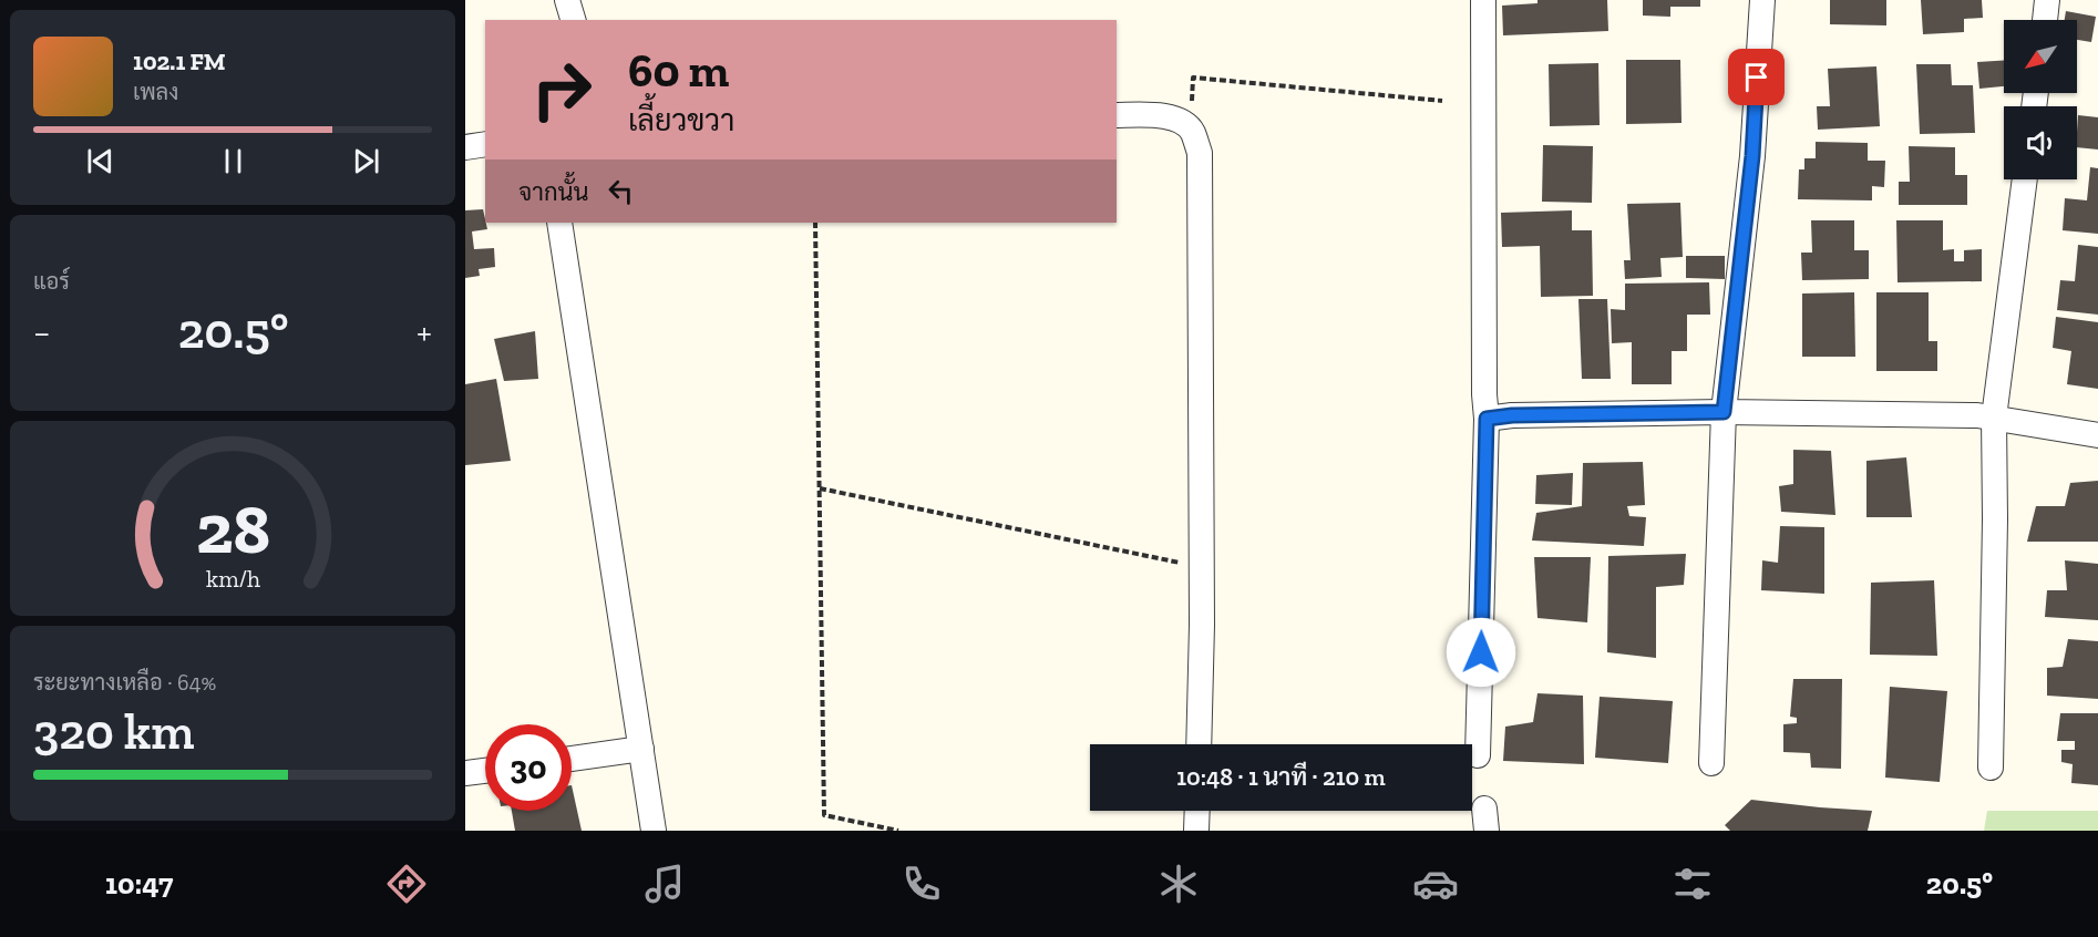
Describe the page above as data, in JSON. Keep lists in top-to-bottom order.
{
  "north": "bottom left",
  "page": {
    "turn": ["60 m", "เลี้ยวขวา"],
    "song": ["102.1 FM", "เพลง"],
    "then": "จากนั้น",
    "tile": [
      "แอร์",
      ["ระยะทางเหลือ · 64%", "320 km"]
    ],
    "heat": ["−", "20.5°", "+"],
    "limit": "30",
    "trip": "10:48 · 1 นาที · 210 m",
    "tabs": ["10:47", "20.5°"],
    "gauge": ["28", "km/h"]
  }
}
